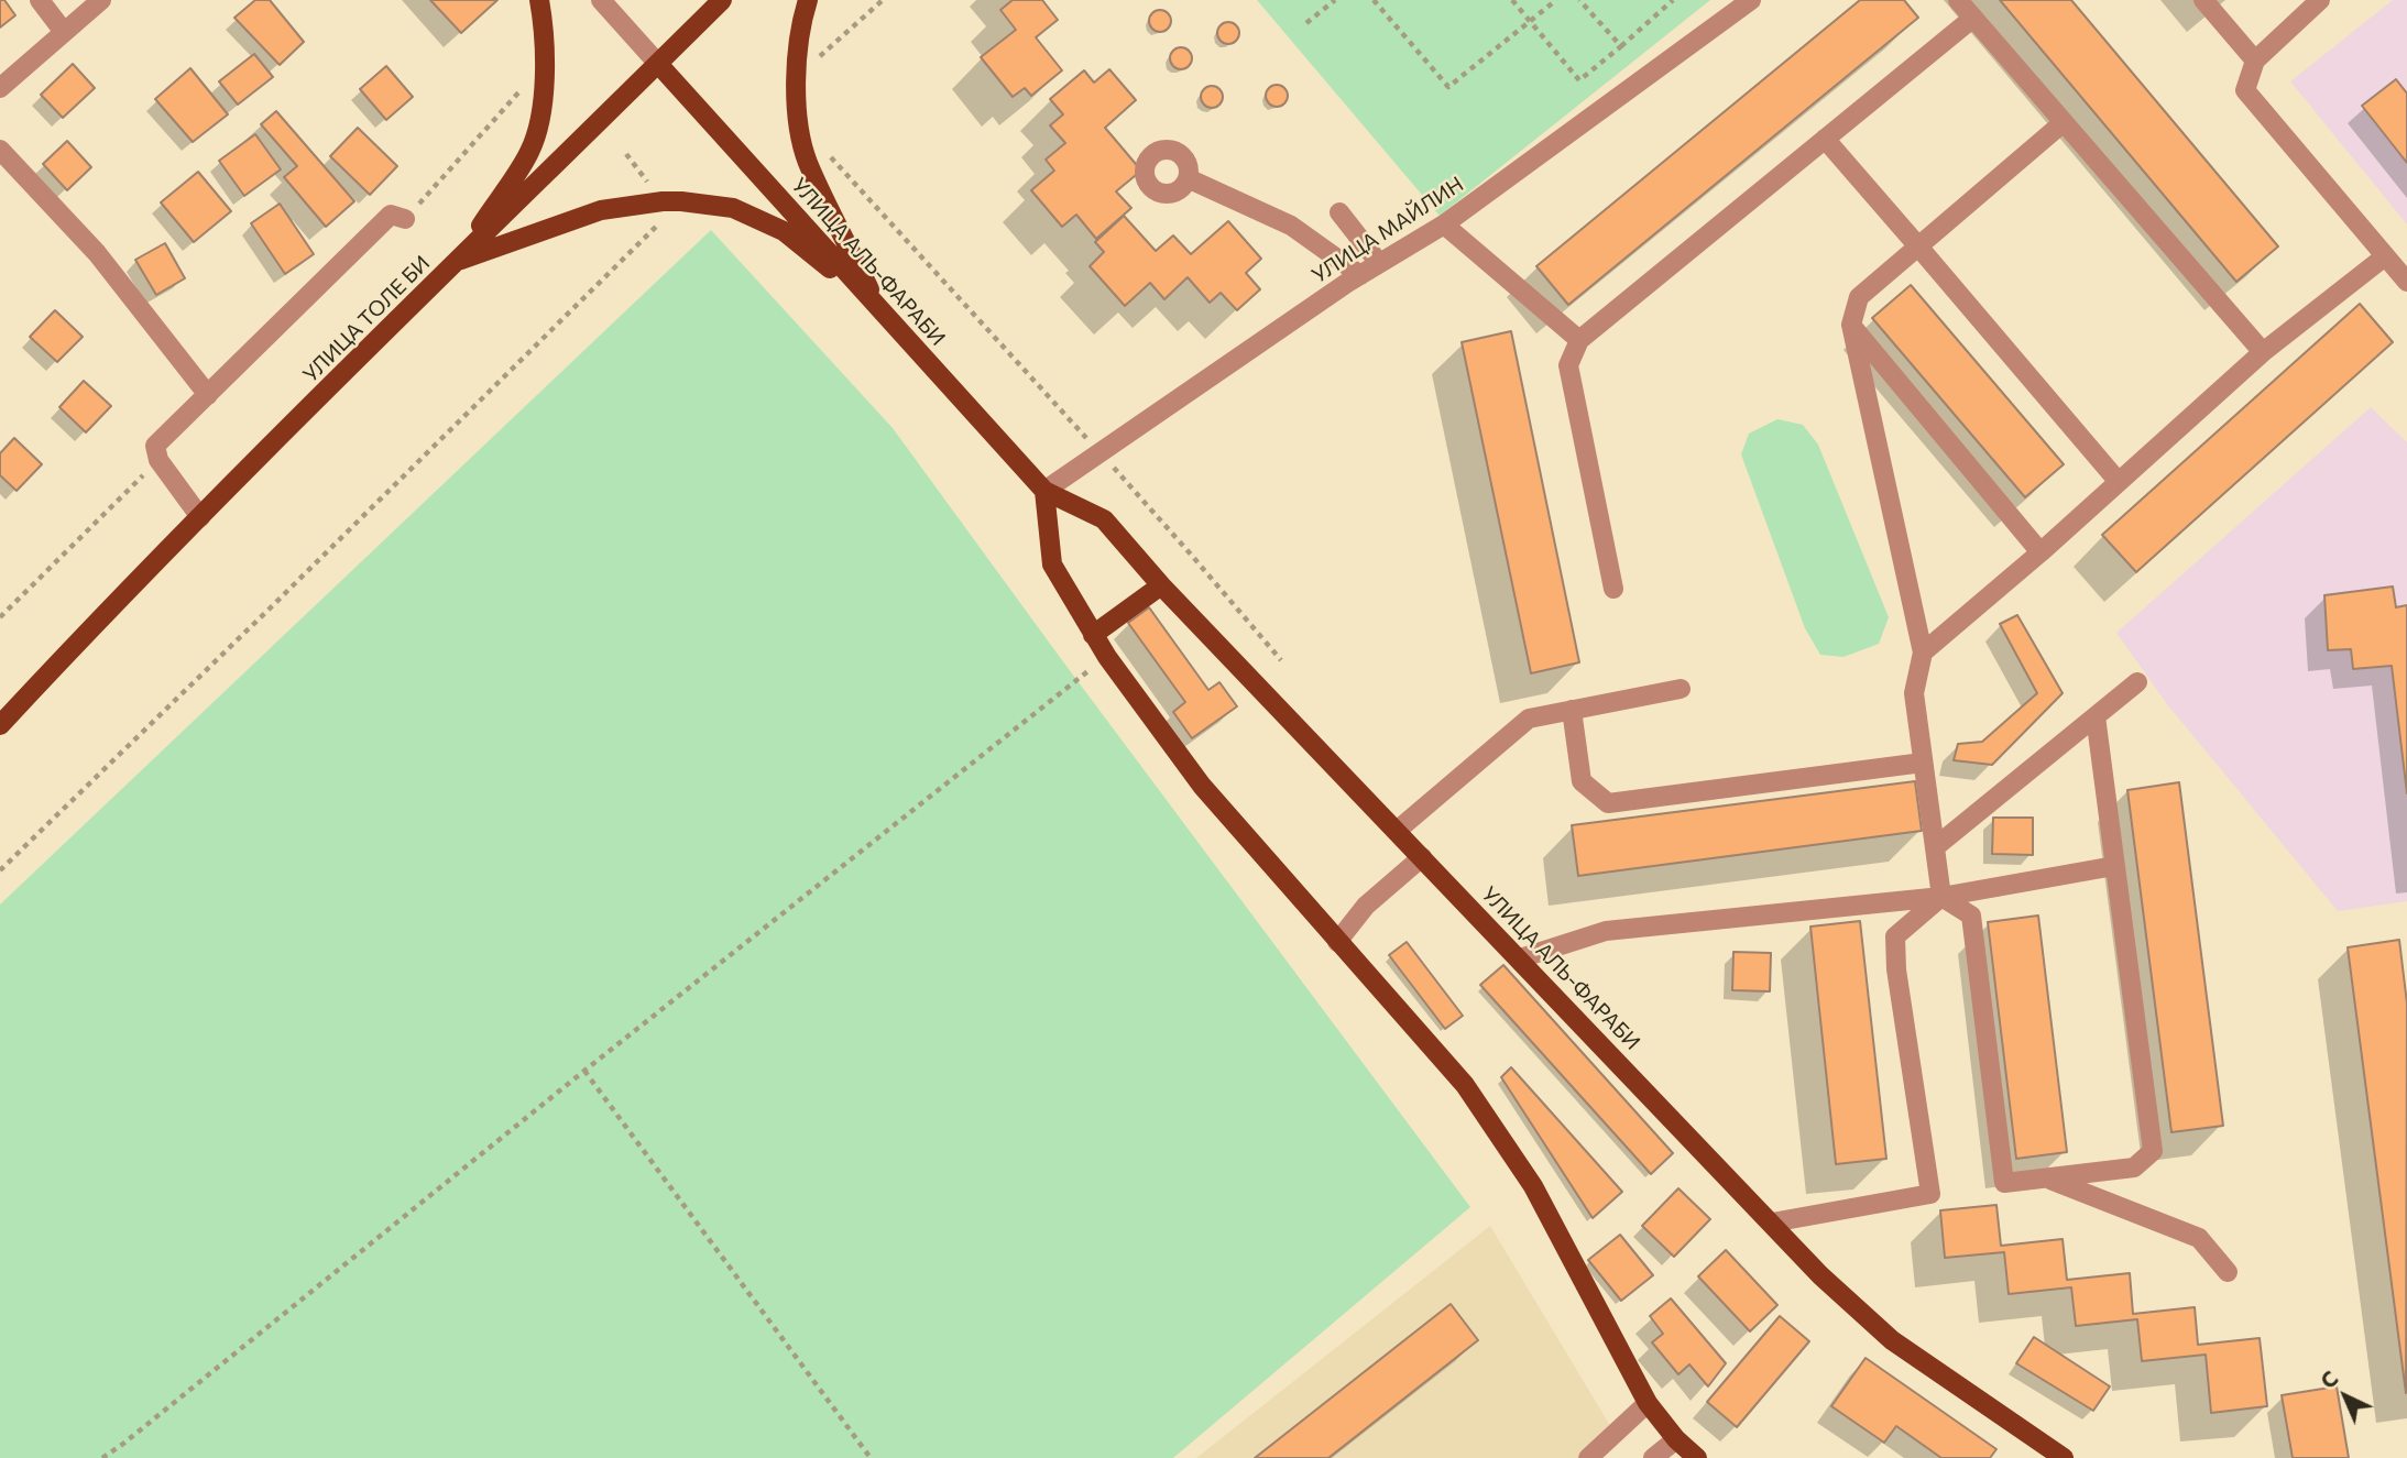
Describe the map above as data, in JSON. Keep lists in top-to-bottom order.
{
  "streets": {
    "main road": ["УЛИЦА АЛЬ-ФАРАБИ", "УЛИЦА ТОЛЕ БИ"],
    "street": ["УЛИЦА МАЙЛИН"]
  },
  "crossings": [
    ["УЛИЦА МАЙЛИН", "УЛИЦА АЛЬ-ФАРАБИ"],
    ["УЛИЦА АЛЬ-ФАРАБИ", "УЛИЦА ТОЛЕ БИ"]
  ],
  "north": "top left"
}
